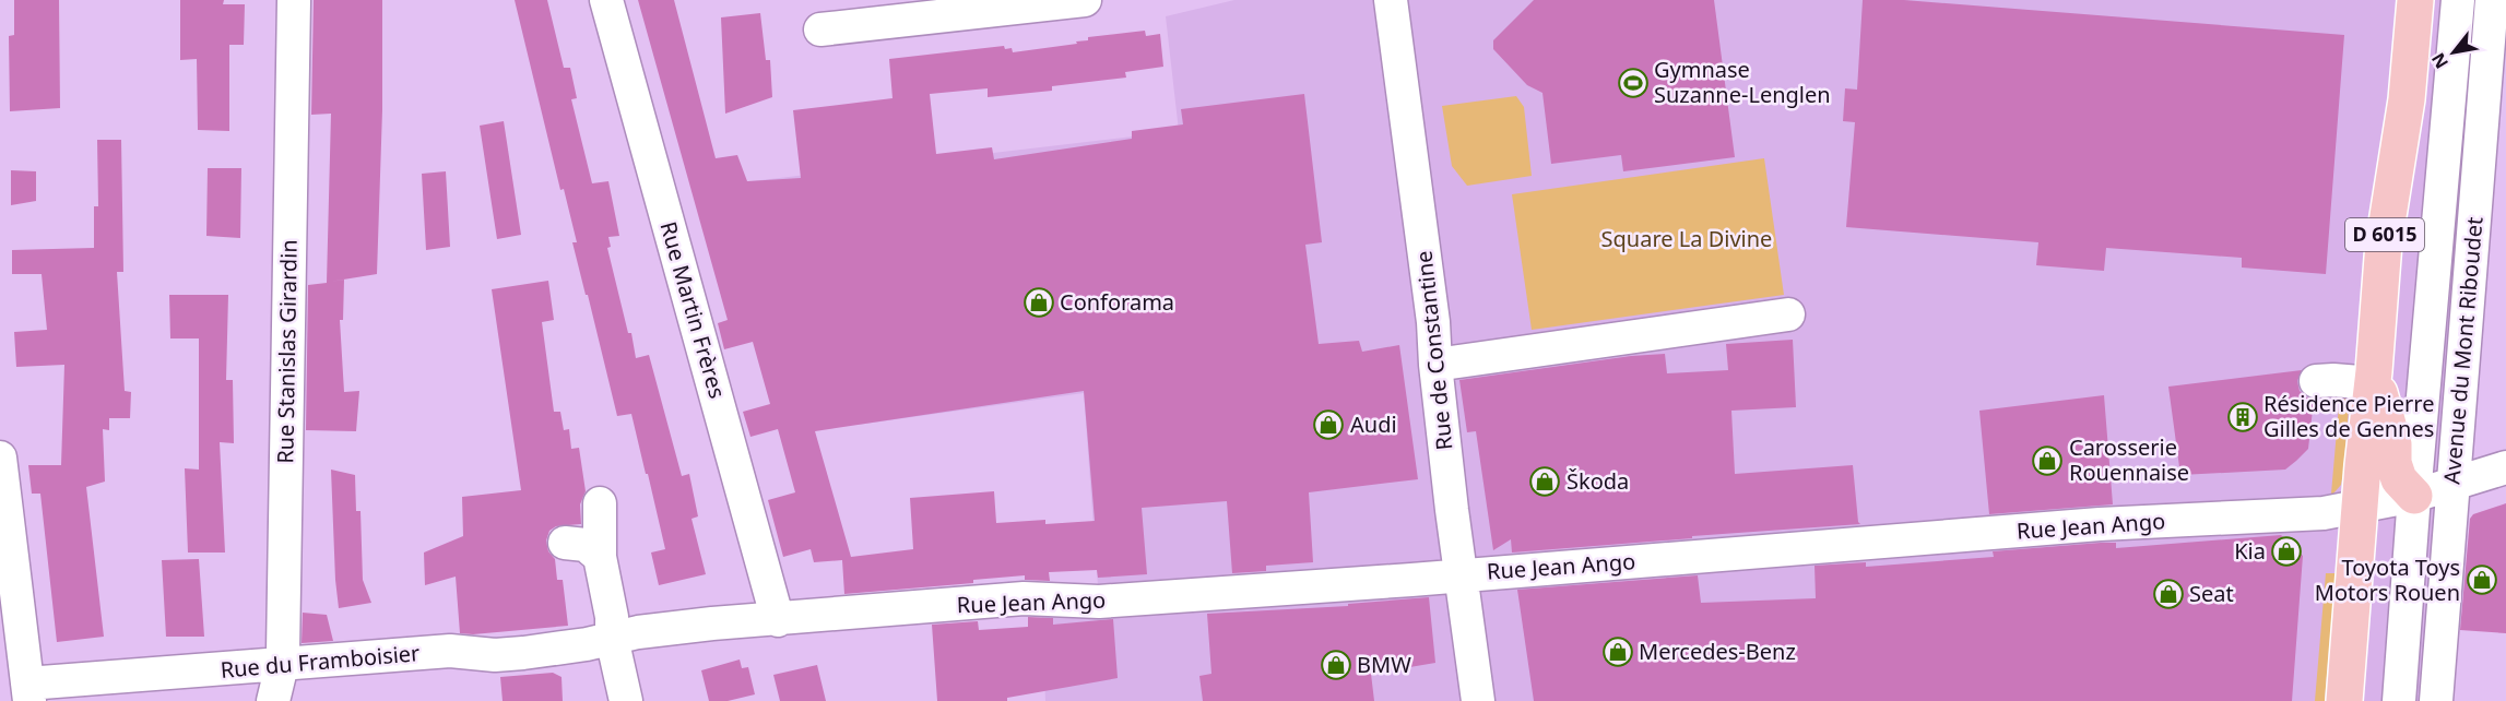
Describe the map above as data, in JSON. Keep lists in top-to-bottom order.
{
  "streets": {
    "main road": ["D 6015"],
    "street": [
      "Rue Martin Frères",
      "Rue de Constantine",
      "Avenue du Mont Riboudet",
      "Rue Stanislas Girardin",
      "Rue Jean Ango",
      "Rue du Framboisier"
    ]
  },
  "crossings": [
    ["D 6015", "Rue Jean Ango"],
    ["Rue Martin Frères", "Rue Jean Ango"],
    ["Rue de Constantine", "Rue Jean Ango"],
    ["Avenue du Mont Riboudet", "Rue Jean Ango"],
    ["Rue Stanislas Girardin", "Rue du Framboisier"],
    ["Rue Jean Ango", "Rue du Framboisier"]
  ],
  "parks": ["Square La Divine"],
  "places": {
    "sports": ["Gymnase Suzanne-Lenglen"],
    "shop": [
      "Conforama",
      "Audi",
      "Carosserie Rouennaise",
      "Škoda",
      "Kia",
      "Toyota Toys Motors Rouen",
      "Seat",
      "Mercedes-Benz",
      "BMW"
    ],
    "building": ["Résidence Pierre Gilles de Gennes"]
  },
  "north": "bottom left"
}
